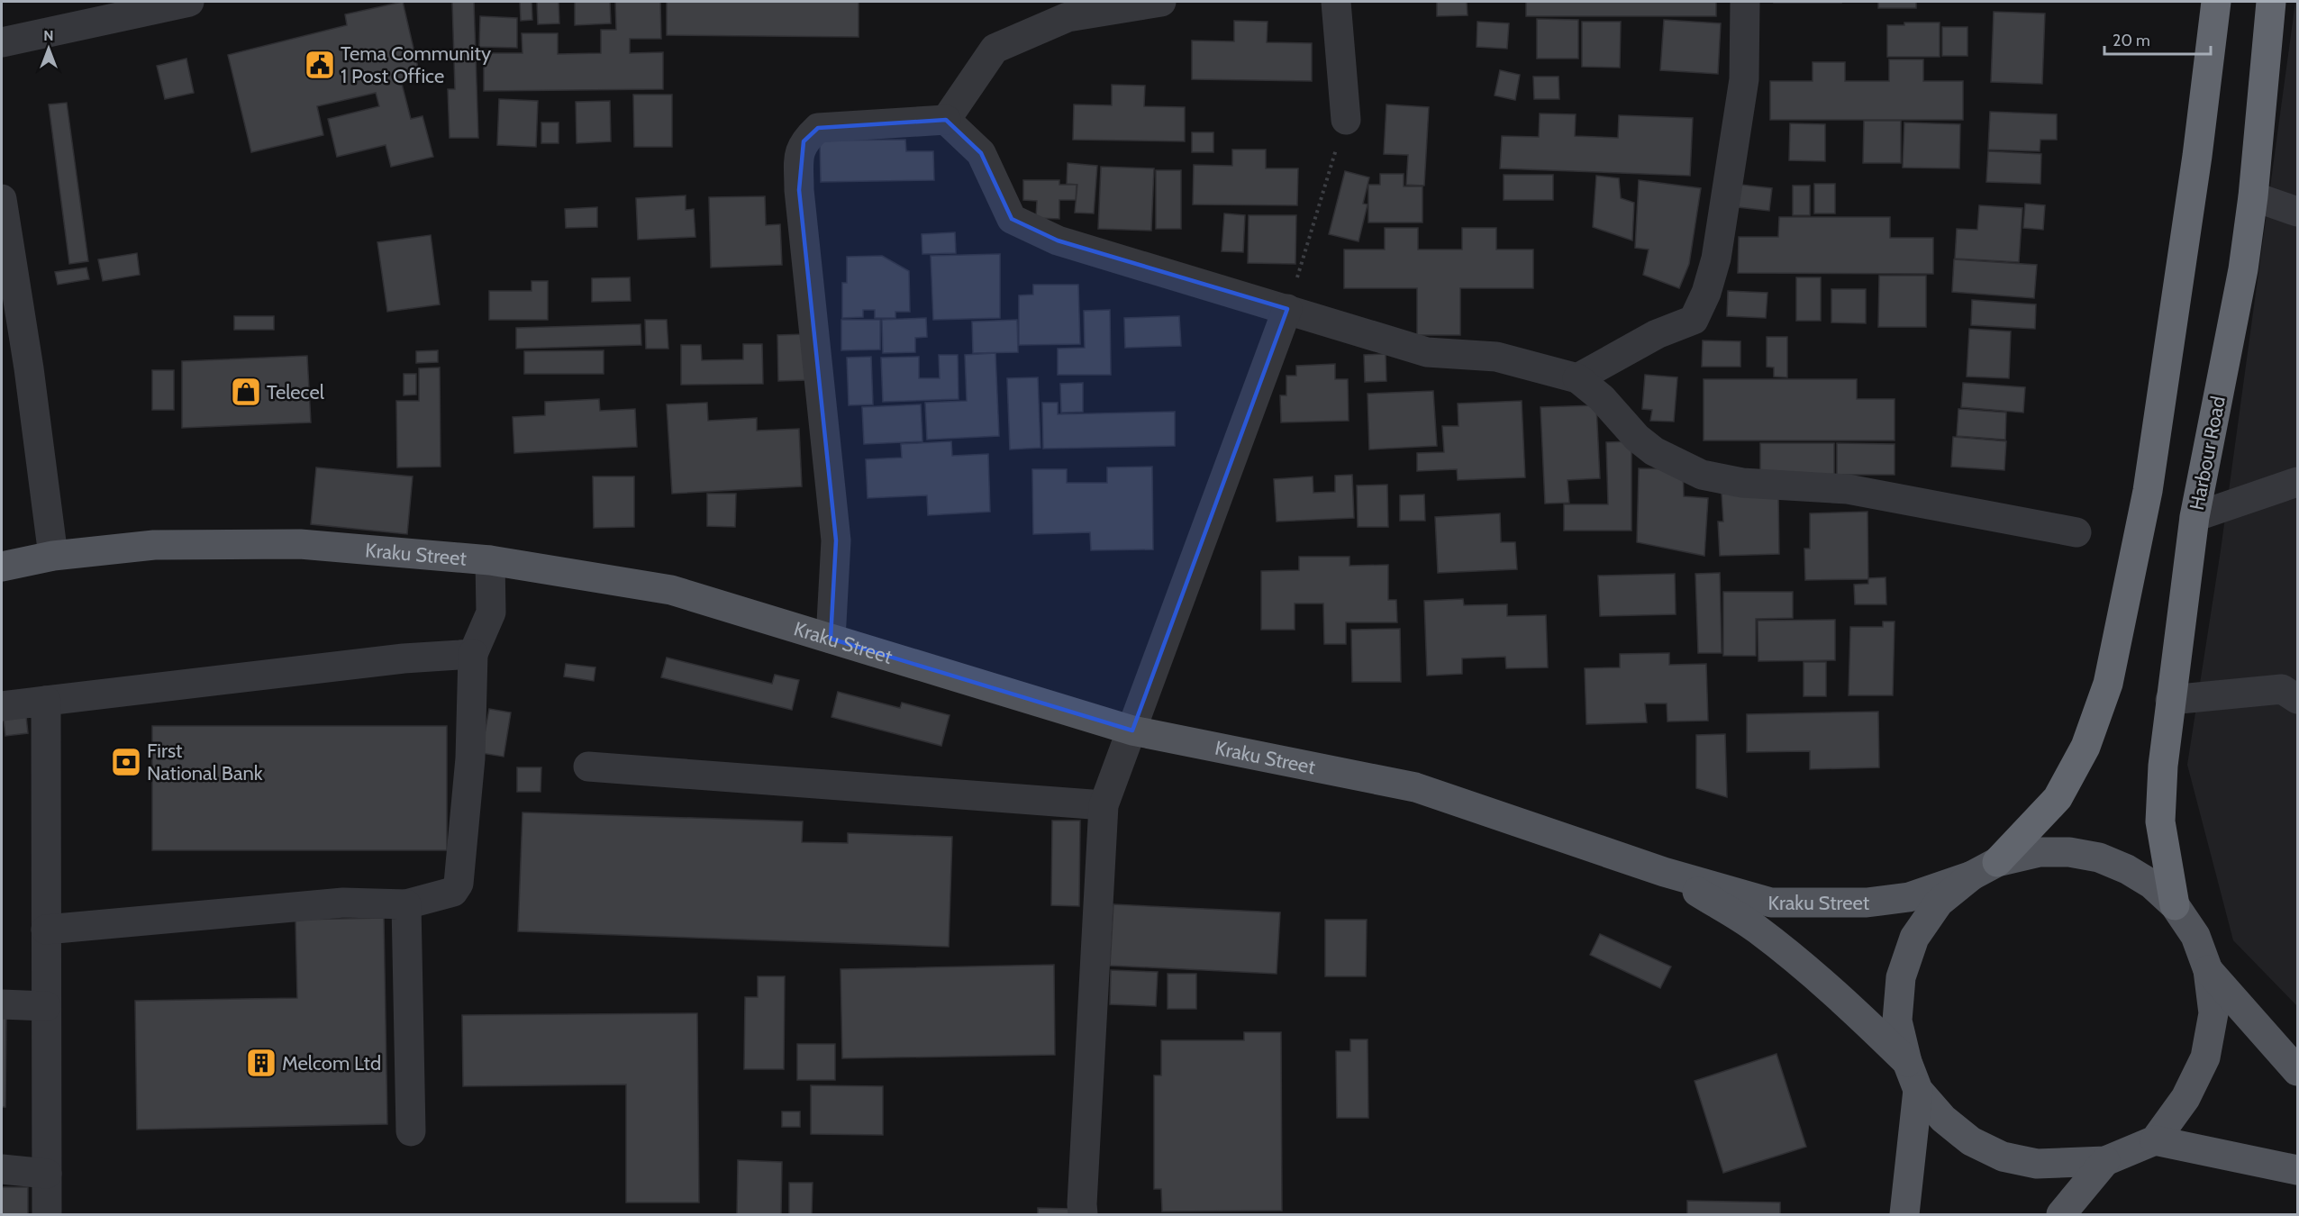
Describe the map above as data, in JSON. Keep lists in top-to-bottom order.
{
  "streets": {
    "highway": ["Harbour Road"],
    "main road": ["Kraku Street"]
  },
  "crossings": [
    ["Harbour Road", "Kraku Street"]
  ],
  "places": {
    "public building": ["Tema Community 1 Post Office"],
    "shop": ["Telecel"],
    "bank": ["First National Bank"],
    "building": ["Melcom Ltd"]
  },
  "scale_bar": "20 m",
  "north": "top"
}
